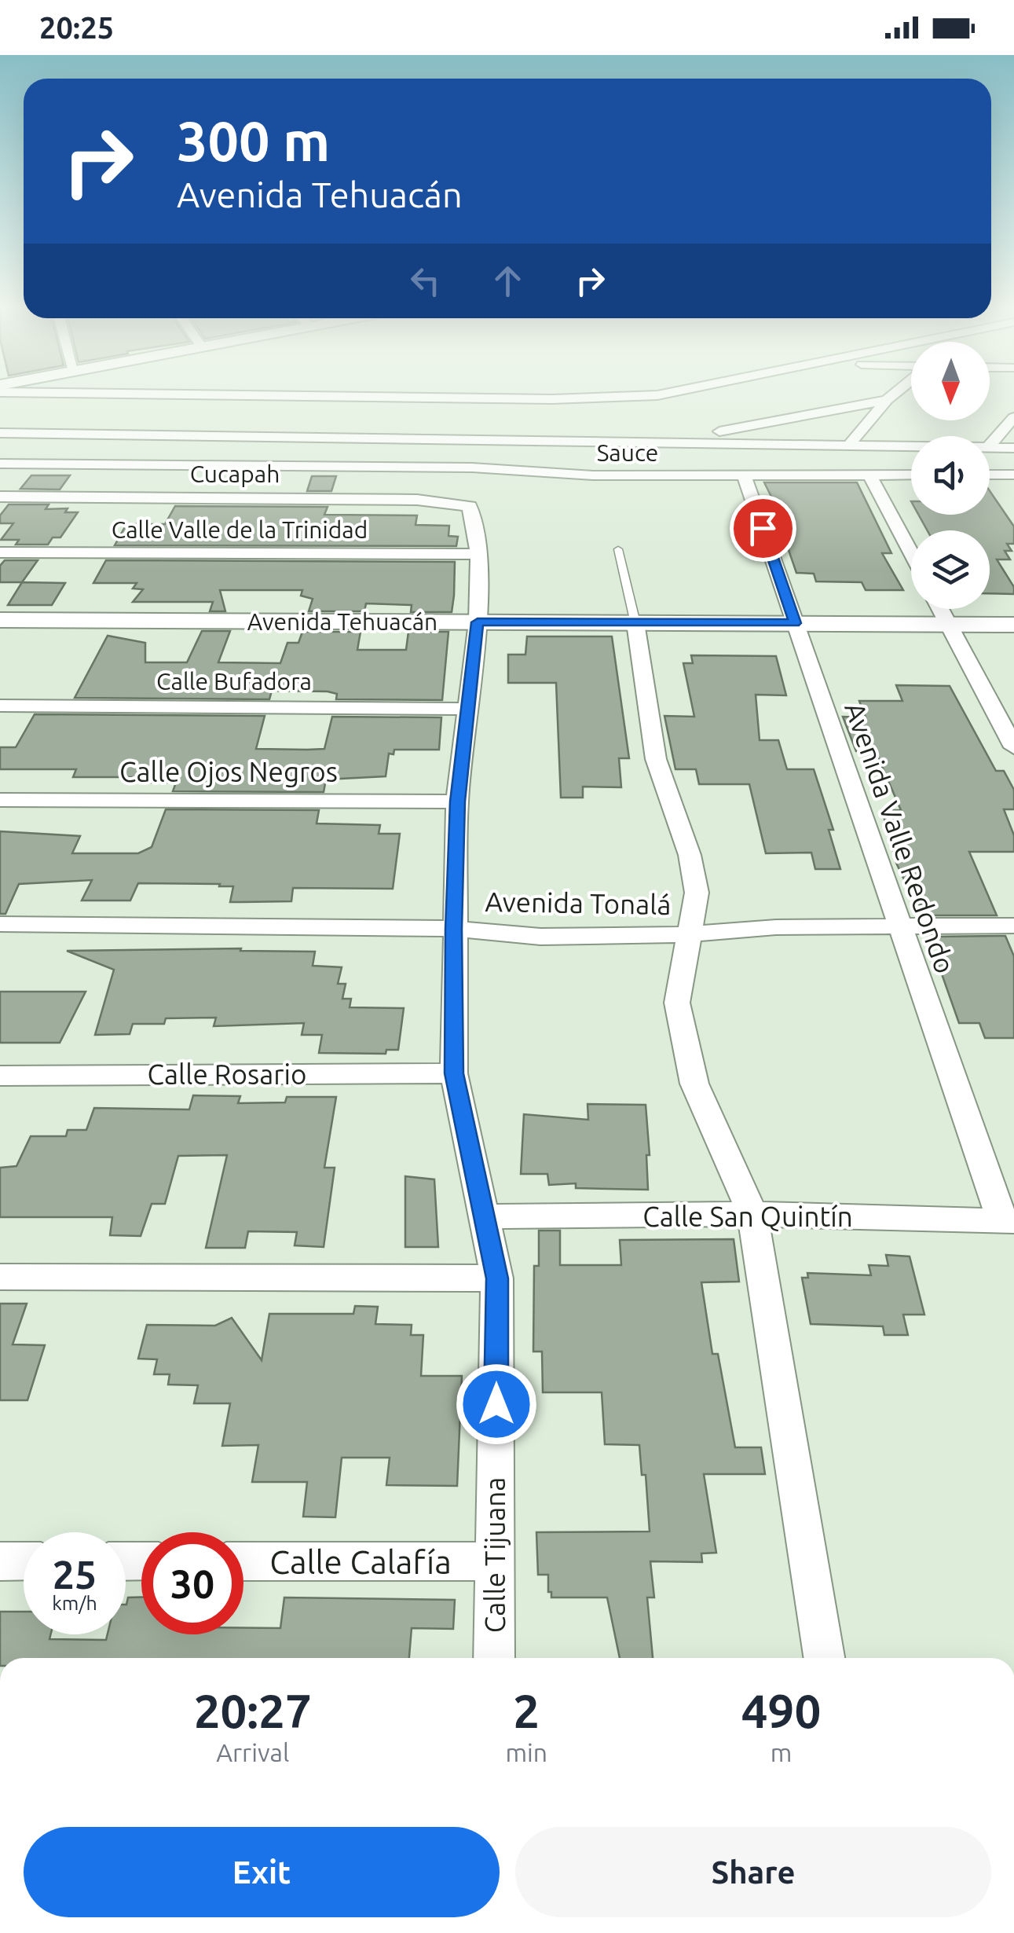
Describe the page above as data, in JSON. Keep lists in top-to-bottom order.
{
  "streets": {
    "street": [
      "Sauce",
      "Cucapah",
      "Calle Valle de la Trinidad",
      "Avenida Tehuacán",
      "Calle Bufadora",
      "Calle Ojos Negros",
      "Avenida Valle Redondo",
      "Avenida Tonalá",
      "Calle Rosario",
      "Calle San Quintín",
      "Calle Tijuana",
      "Calle Calafía"
    ]
  },
  "crossings": [
    ["Sauce", "Avenida Valle Redondo"],
    ["Cucapah", "Calle Tijuana"],
    ["Calle Valle de la Trinidad", "Calle Tijuana"],
    ["Avenida Tehuacán", "Avenida Valle Redondo"],
    ["Avenida Tehuacán", "Calle Tijuana"],
    ["Calle Bufadora", "Calle Tijuana"],
    ["Calle Ojos Negros", "Calle Tijuana"],
    ["Avenida Valle Redondo", "Avenida Tonalá"],
    ["Avenida Valle Redondo", "Calle San Quintín"],
    ["Avenida Tonalá", "Calle Tijuana"],
    ["Calle Rosario", "Calle Tijuana"],
    ["Calle San Quintín", "Calle Tijuana"],
    ["Calle Tijuana", "Calle Calafía"]
  ],
  "north": "bottom",
  "page": {
    "status": "20:25",
    "turn": ["300 m", "Avenida Tehuacán"],
    "speed": "25 km/h",
    "limit": "30",
    "eta": [
      "20:27",
      "Arrival",
      "2",
      "min",
      "490",
      "m"
    ],
    "buttons": ["Exit", "Share"]
  }
}
